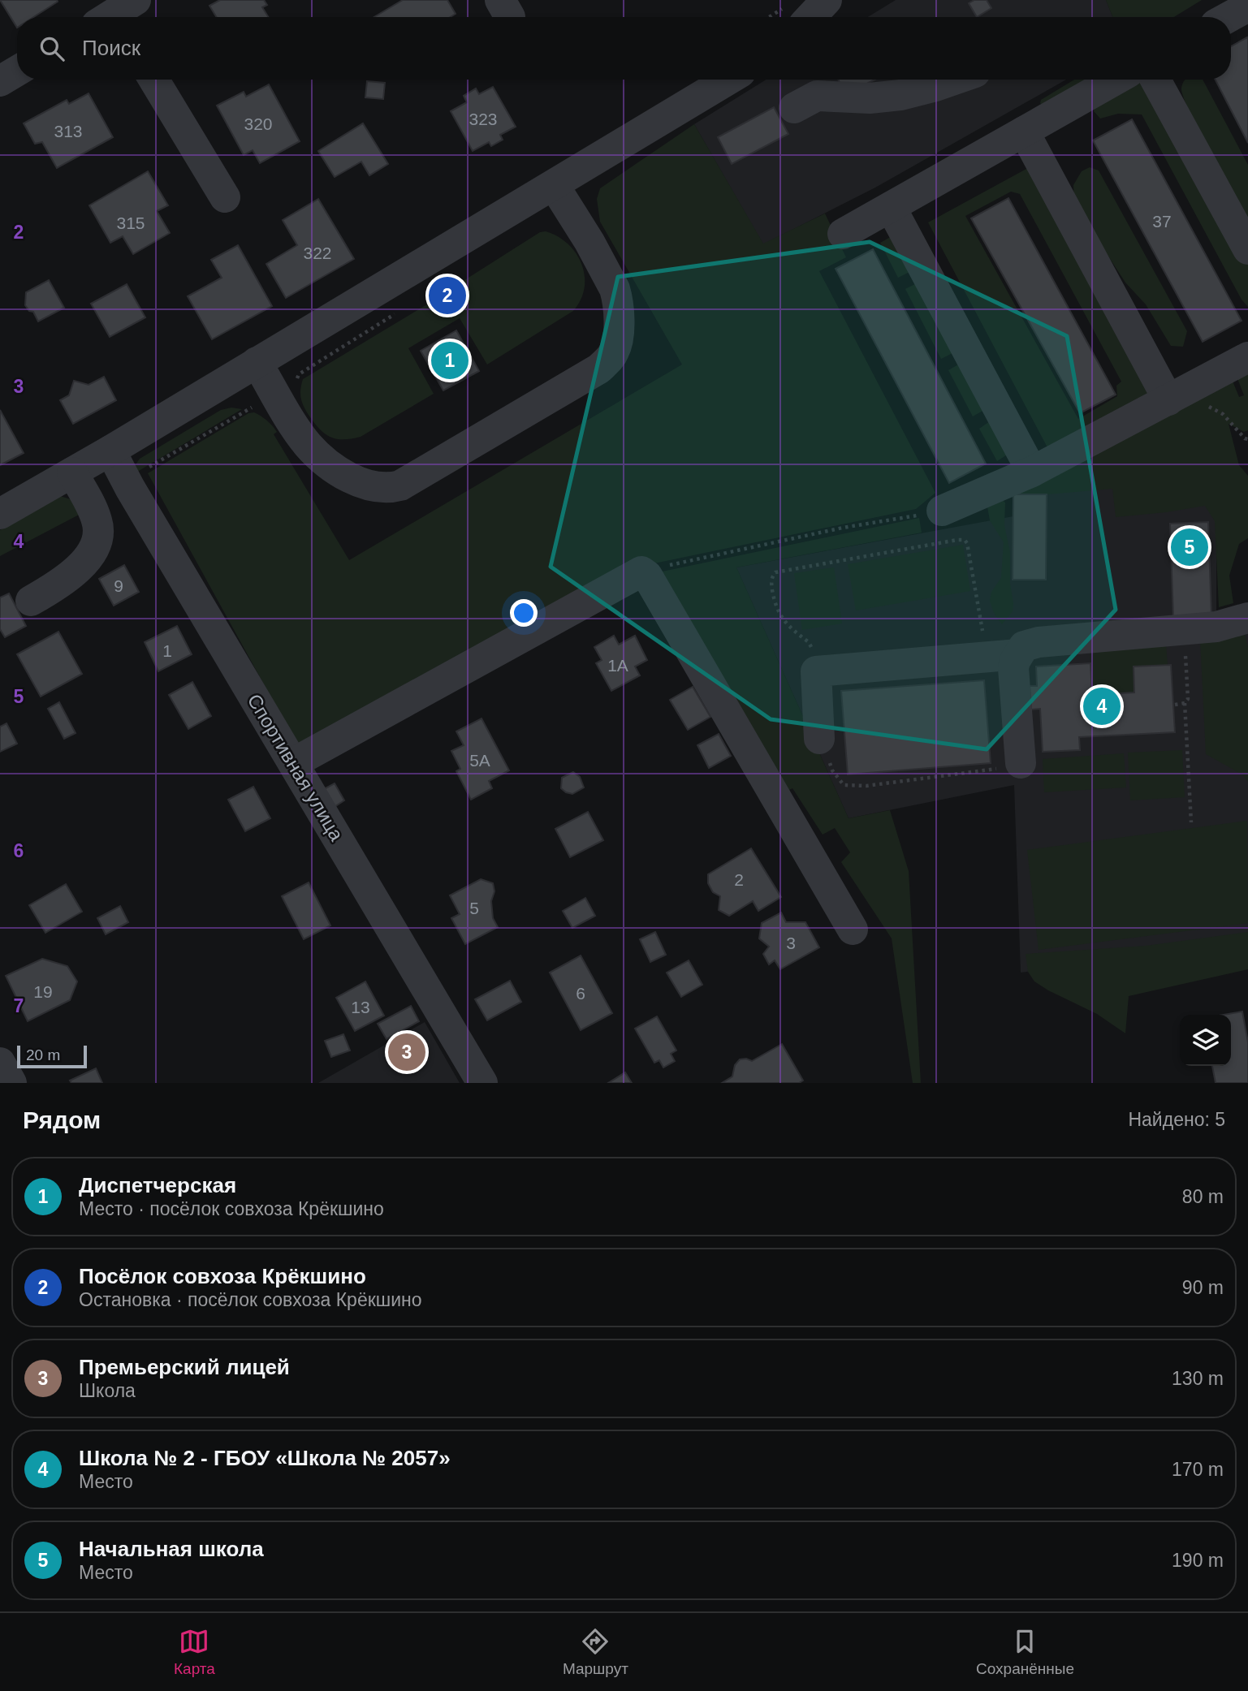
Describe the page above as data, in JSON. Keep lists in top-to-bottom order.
{
  "streets": {
    "street": ["Спортивная улица"]
  },
  "house_numbers": [
    "323",
    "320",
    "313",
    "37",
    "315",
    "322",
    "9",
    "1",
    "1А",
    "5А",
    "2",
    "5",
    "3",
    "19",
    "6",
    "13"
  ],
  "scale_bar": "20 m",
  "page": {
    "search": "Поиск",
    "pins": [
      "2",
      "1",
      "5",
      "4",
      "3"
    ],
    "scale": "20 m",
    "heading": ["Рядом", "Найдено: 5"],
    "list": [
      {
        "mark": "1",
        "name": "Диспетчерская",
        "note": "Место · посёлок совхоза Крёкшино",
        "value": "80 m"
      },
      {
        "mark": "2",
        "name": "Посёлок совхоза Крёкшино",
        "note": "Остановка · посёлок совхоза Крёкшино",
        "value": "90 m"
      },
      {
        "mark": "3",
        "name": "Премьерский лицей",
        "note": "Школа",
        "value": "130 m"
      },
      {
        "mark": "4",
        "name": "Школа № 2 - ГБОУ «Школа № 2057»",
        "note": "Место",
        "value": "170 m"
      },
      {
        "mark": "5",
        "name": "Начальная школа",
        "note": "Место",
        "value": "190 m"
      }
    ],
    "nav": ["Карта", "Маршрут", "Сохранённые"]
  },
  "grid": {
    "rows": [
      "2",
      "3",
      "4",
      "5",
      "6",
      "7"
    ]
  }
}
